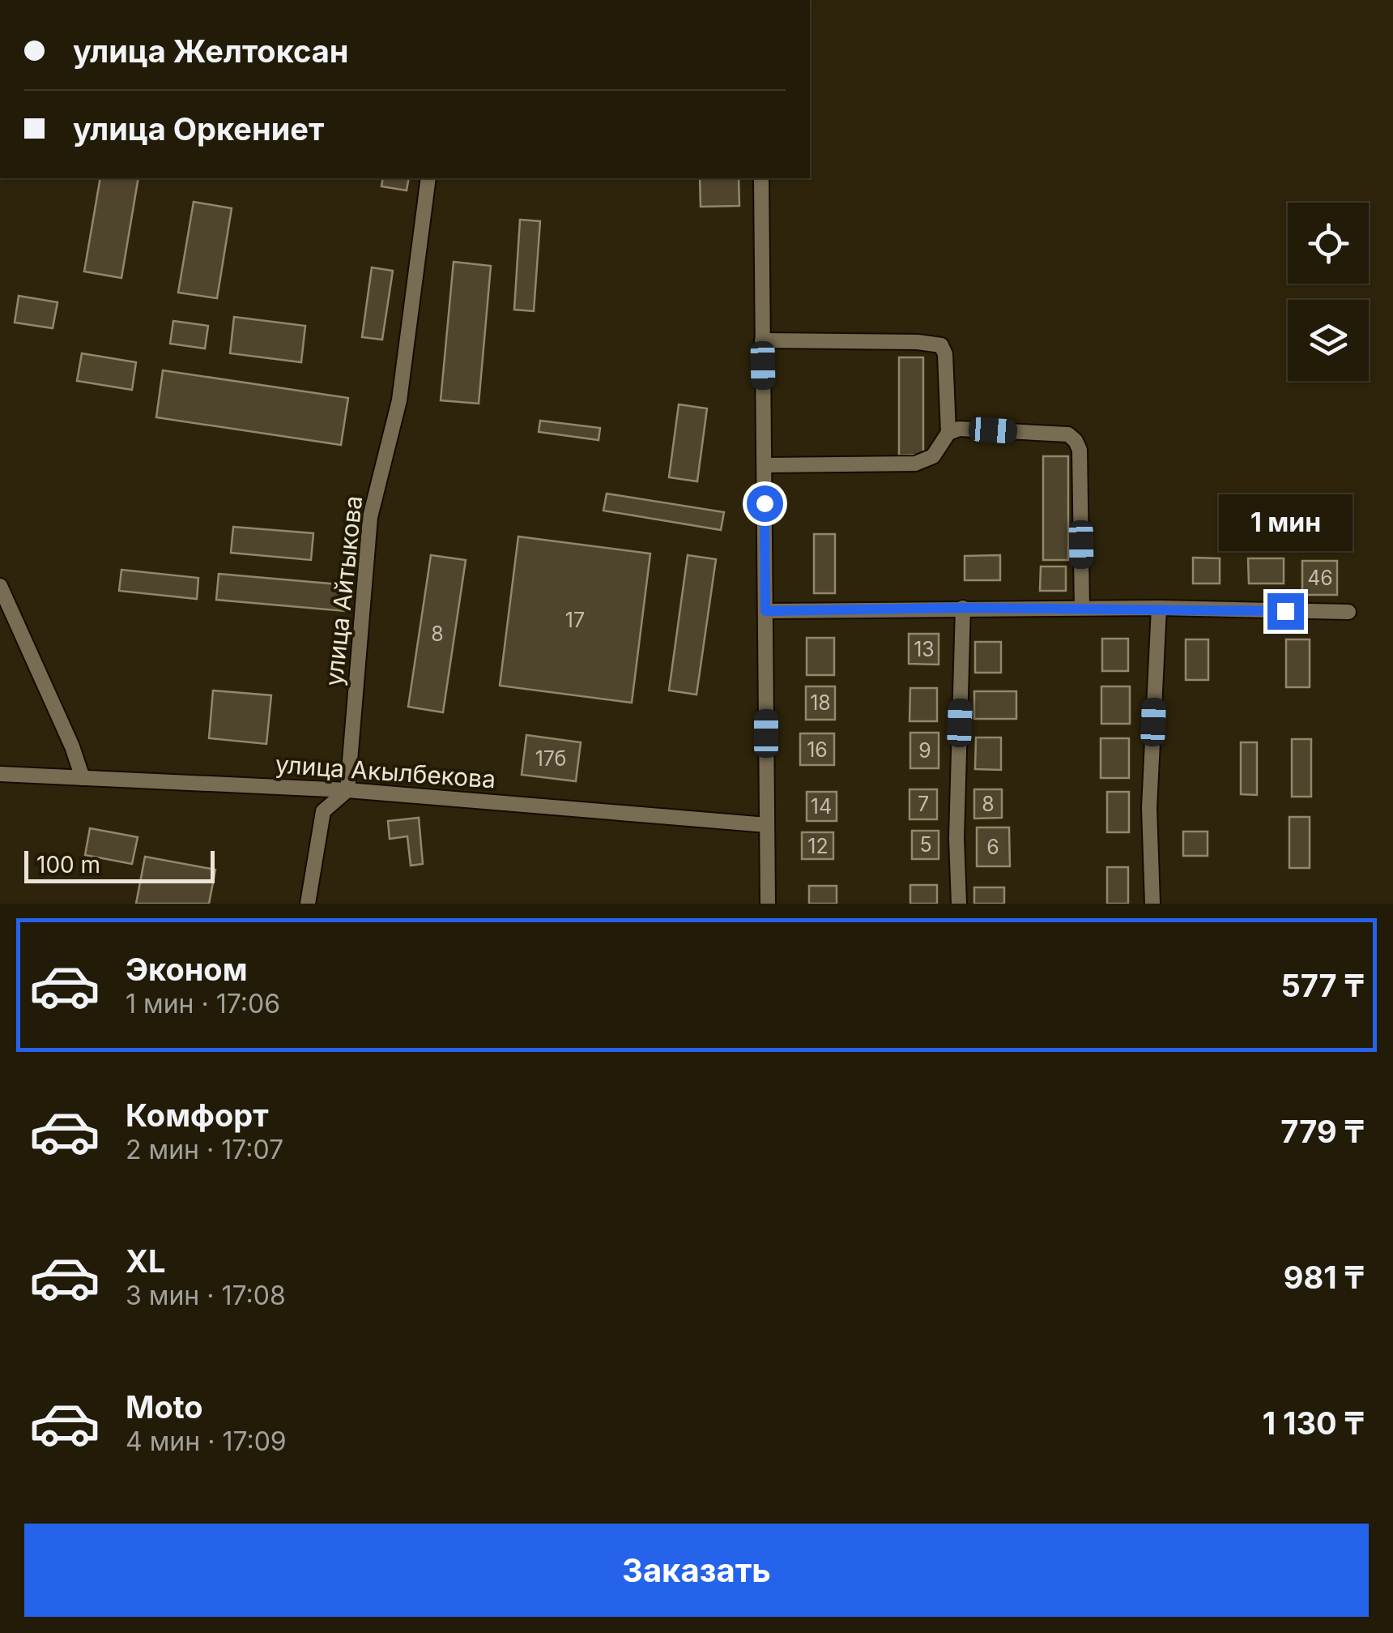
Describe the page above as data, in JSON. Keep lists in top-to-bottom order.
{
  "streets": {
    "street": ["улица Айтыкова", "улица Акылбекова"]
  },
  "crossings": [
    ["улица Айтыкова", "улица Акылбекова"]
  ],
  "house_numbers": [
    "46",
    "17",
    "8",
    "13",
    "18",
    "16",
    "9",
    "17б",
    "7",
    "8",
    "14",
    "5",
    "12",
    "6"
  ],
  "scale_bar": "100 m",
  "page": {
    "banner": ["улица Желтоксан", "улица Оркениет"],
    "bubble": "1 мин",
    "scale": "100 m",
    "list": [
      {
        "name": "Эконом",
        "note": "1 мин · 17:06",
        "value": "577 ₸"
      },
      {
        "name": "Комфорт",
        "note": "2 мин · 17:07",
        "value": "779 ₸"
      },
      {
        "name": "XL",
        "note": "3 мин · 17:08",
        "value": "981 ₸"
      },
      {
        "name": "Moto",
        "note": "4 мин · 17:09",
        "value": "1 130 ₸"
      }
    ],
    "buttons": "Заказать"
  }
}
